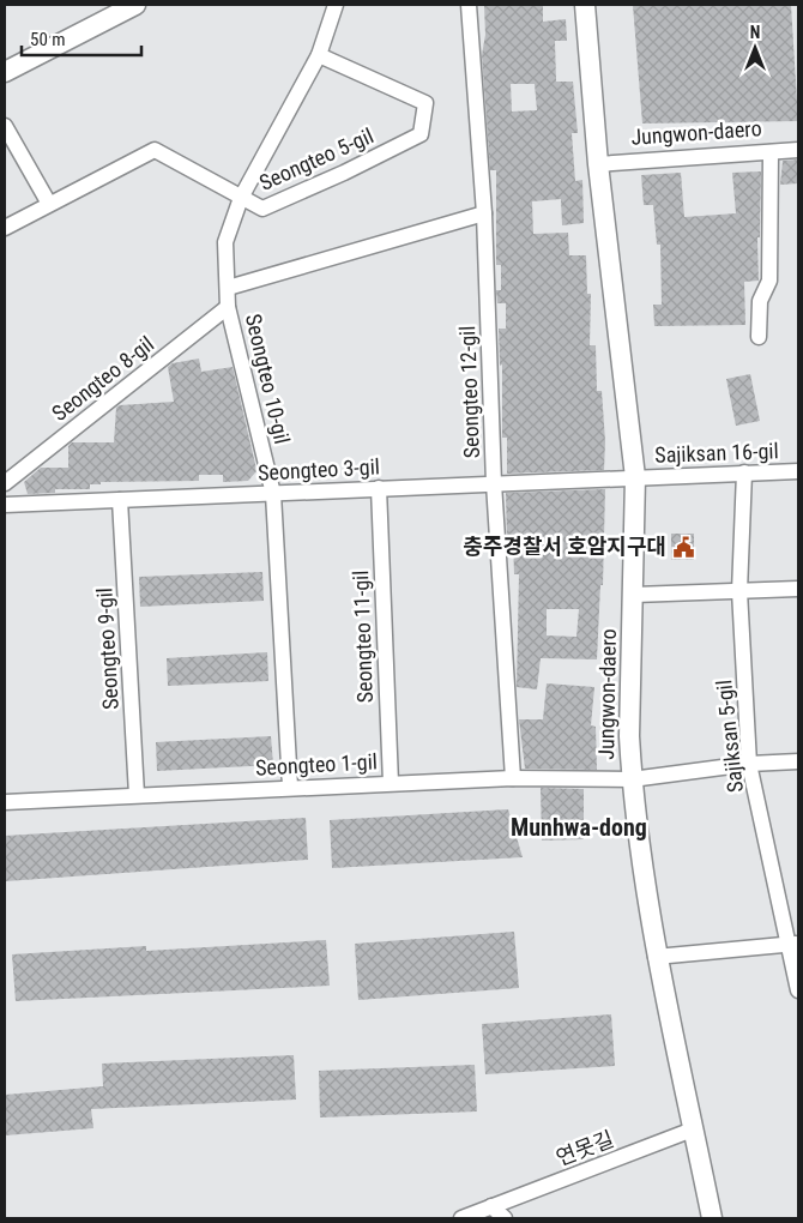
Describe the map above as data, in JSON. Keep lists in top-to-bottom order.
{
  "streets": {
    "street": [
      "Jungwon-daero",
      "Seongteo 5-gil",
      "Seongteo 8-gil",
      "Seongteo 10-gil",
      "Seongteo 12-gil",
      "Sajiksan 16-gil",
      "Seongteo 3-gil",
      "Seongteo 11-gil",
      "Seongteo 9-gil",
      "Sajiksan 5-gil",
      "Seongteo 1-gil",
      "연못길"
    ]
  },
  "crossings": [
    ["Jungwon-daero", "Sajiksan 16-gil"],
    ["Jungwon-daero", "Seongteo 3-gil"],
    ["Jungwon-daero", "Seongteo 1-gil"],
    ["Jungwon-daero", "연못길"],
    ["Seongteo 5-gil", "Seongteo 10-gil"],
    ["Seongteo 8-gil", "Seongteo 10-gil"],
    ["Seongteo 10-gil", "Seongteo 3-gil"],
    ["Seongteo 10-gil", "Seongteo 1-gil"],
    ["Seongteo 12-gil", "Seongteo 3-gil"],
    ["Seongteo 12-gil", "Seongteo 1-gil"],
    ["Sajiksan 16-gil", "Seongteo 3-gil"],
    ["Sajiksan 16-gil", "Sajiksan 5-gil"],
    ["Seongteo 3-gil", "Seongteo 11-gil"],
    ["Seongteo 3-gil", "Seongteo 9-gil"],
    ["Seongteo 11-gil", "Seongteo 1-gil"],
    ["Seongteo 9-gil", "Seongteo 1-gil"],
    ["Sajiksan 5-gil", "Seongteo 1-gil"]
  ],
  "districts": ["Munhwa-dong"],
  "places": {
    "public building": ["충주경찰서 호암지구대"]
  },
  "scale_bar": "50 m",
  "north": "top"
}
